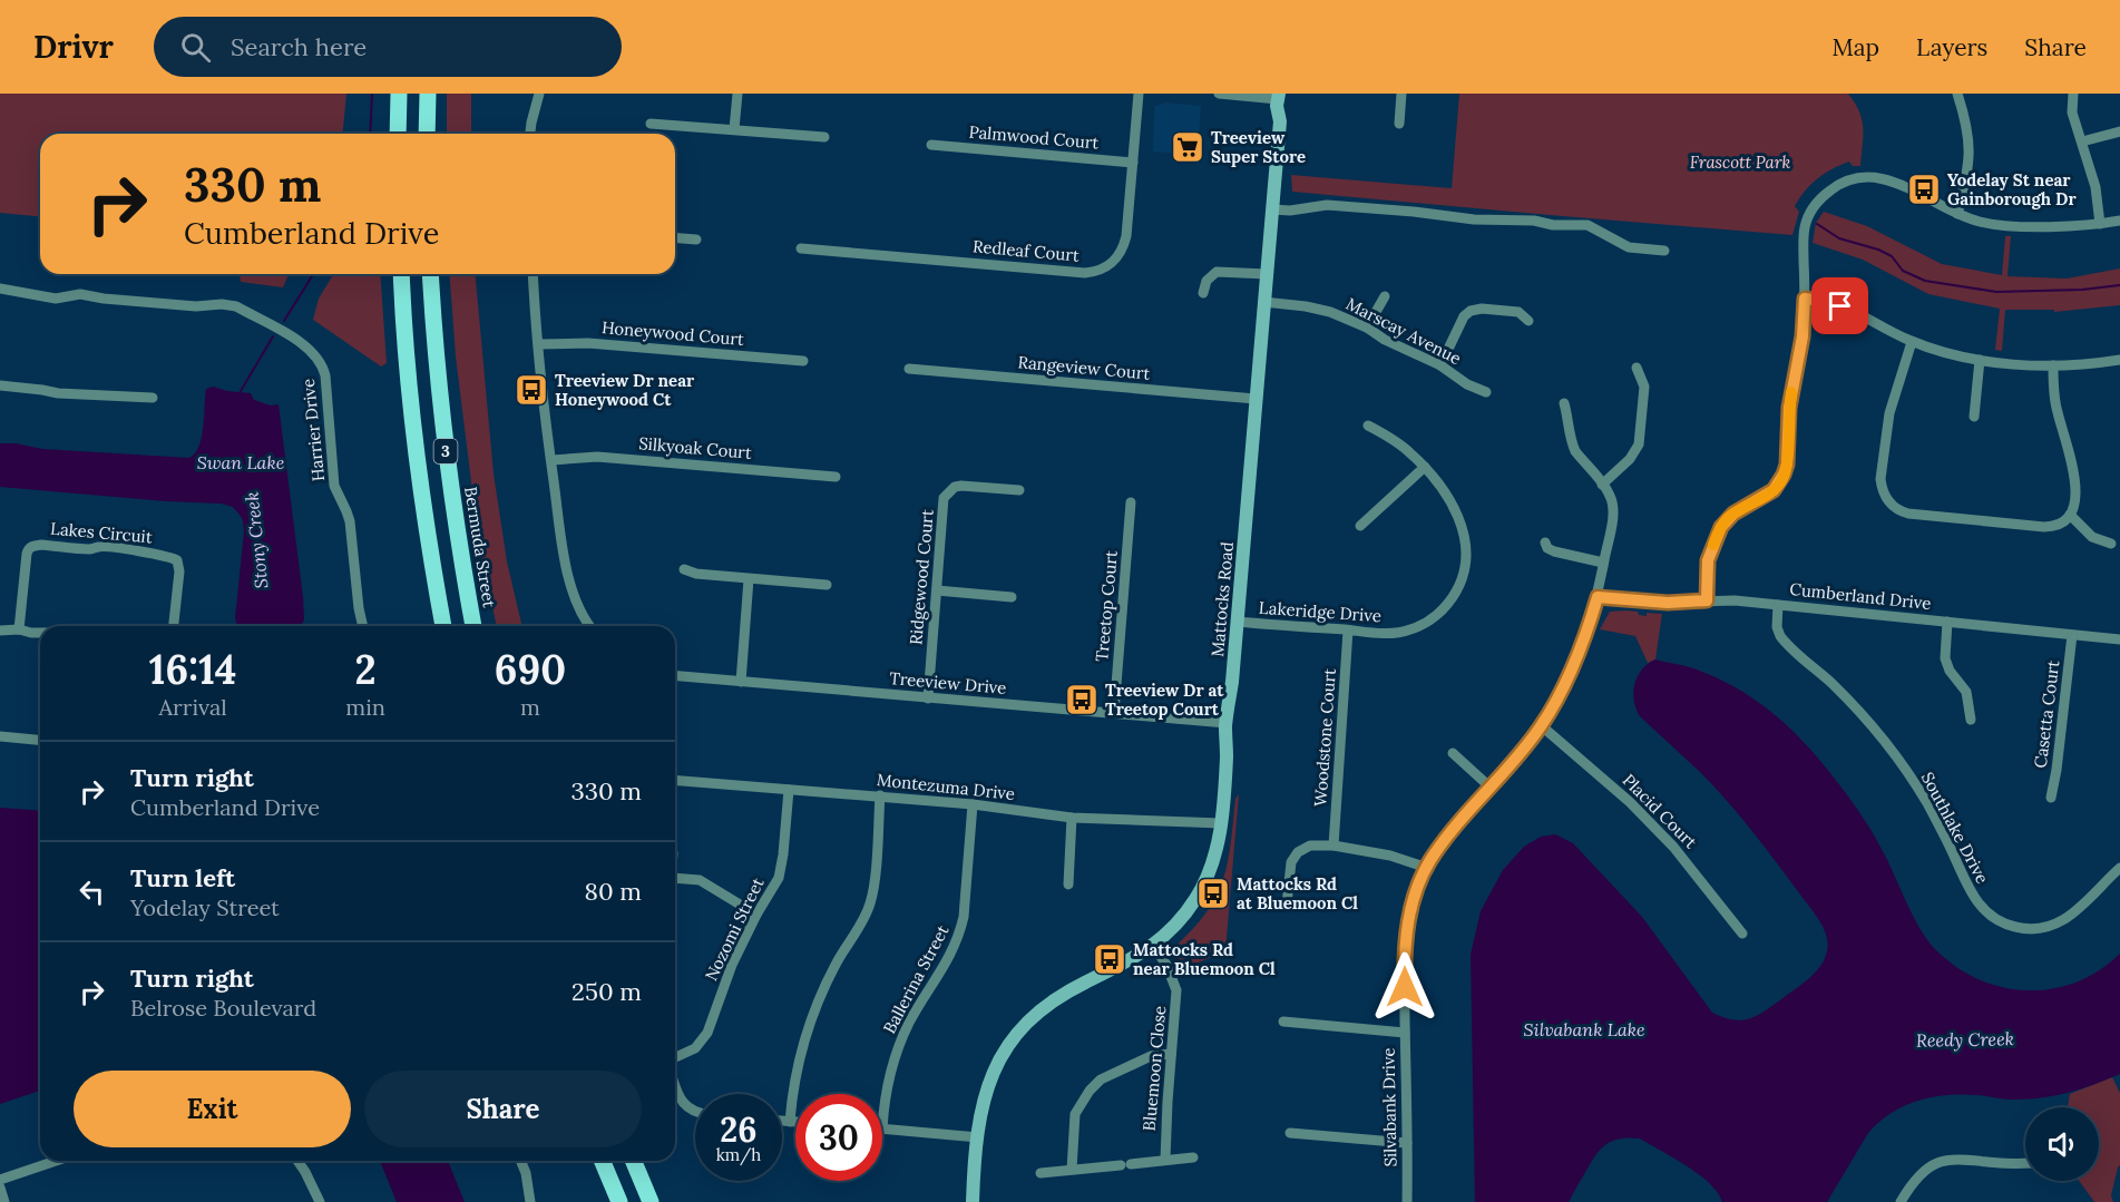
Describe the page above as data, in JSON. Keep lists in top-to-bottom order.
{
  "streets": {
    "main road": ["3", "Bermuda Street"],
    "street": [
      "Palmwood Court",
      "Redleaf Court",
      "Marscay Avenue",
      "Honeywood Court",
      "Rangeview Court",
      "Harrier Drive",
      "Silkyoak Court",
      "Lakes Circuit",
      "Ridgewood Court",
      "Cumberland Drive",
      "Mattocks Road",
      "Treetop Court",
      "Lakeridge Drive",
      "Treeview Drive",
      "Casetta Court",
      "Woodstone Court",
      "Montezuma Drive",
      "Placid Court",
      "Southlake Drive",
      "Nozomi Street",
      "Ballerina Street",
      "Bluemoon Close",
      "Silvabank Drive"
    ]
  },
  "crossings": [
    ["Palmwood Court", "Redleaf Court"],
    ["Marscay Avenue", "Mattocks Road"],
    ["Rangeview Court", "Mattocks Road"],
    ["Ridgewood Court", "Treeview Drive"],
    ["Cumberland Drive", "Casetta Court"],
    ["Cumberland Drive", "Southlake Drive"],
    ["Cumberland Drive", "Silvabank Drive"],
    ["Mattocks Road", "Lakeridge Drive"],
    ["Mattocks Road", "Treeview Drive"],
    ["Mattocks Road", "Montezuma Drive"],
    ["Mattocks Road", "Bluemoon Close"],
    ["Treetop Court", "Treeview Drive"],
    ["Lakeridge Drive", "Woodstone Court"],
    ["Montezuma Drive", "Nozomi Street"],
    ["Montezuma Drive", "Ballerina Street"],
    ["Placid Court", "Silvabank Drive"]
  ],
  "water": [
    "Swan Lake",
    "Stony Creek",
    "Silvabank Lake",
    "Reedy Creek"
  ],
  "parks": ["Frascott Park"],
  "places": {
    "supermarket": ["Treeview Super Store"],
    "bus stop": [
      "Yodelay St near Gainborough Dr",
      "Treeview Dr near Honeywood Ct",
      "Treeview Dr at Treetop Court",
      "Mattocks Rd at Bluemoon Cl",
      "Mattocks Rd near Bluemoon Cl"
    ]
  },
  "page": {
    "header": "Drivr",
    "search": "Search here",
    "nav": ["Map", "Layers", "Share"],
    "turn": ["330 m", "Cumberland Drive"],
    "eta": [
      "16:14",
      "Arrival",
      "2",
      "min",
      "690",
      "m"
    ],
    "list": [
      {
        "name": "Turn right",
        "note": "Cumberland Drive",
        "value": "330 m"
      },
      {
        "name": "Turn left",
        "note": "Yodelay Street",
        "value": "80 m"
      },
      {
        "name": "Turn right",
        "note": "Belrose Boulevard",
        "value": "250 m"
      }
    ],
    "buttons": ["Exit", "Share"],
    "speed": "26 km/h",
    "limit": "30"
  }
}
